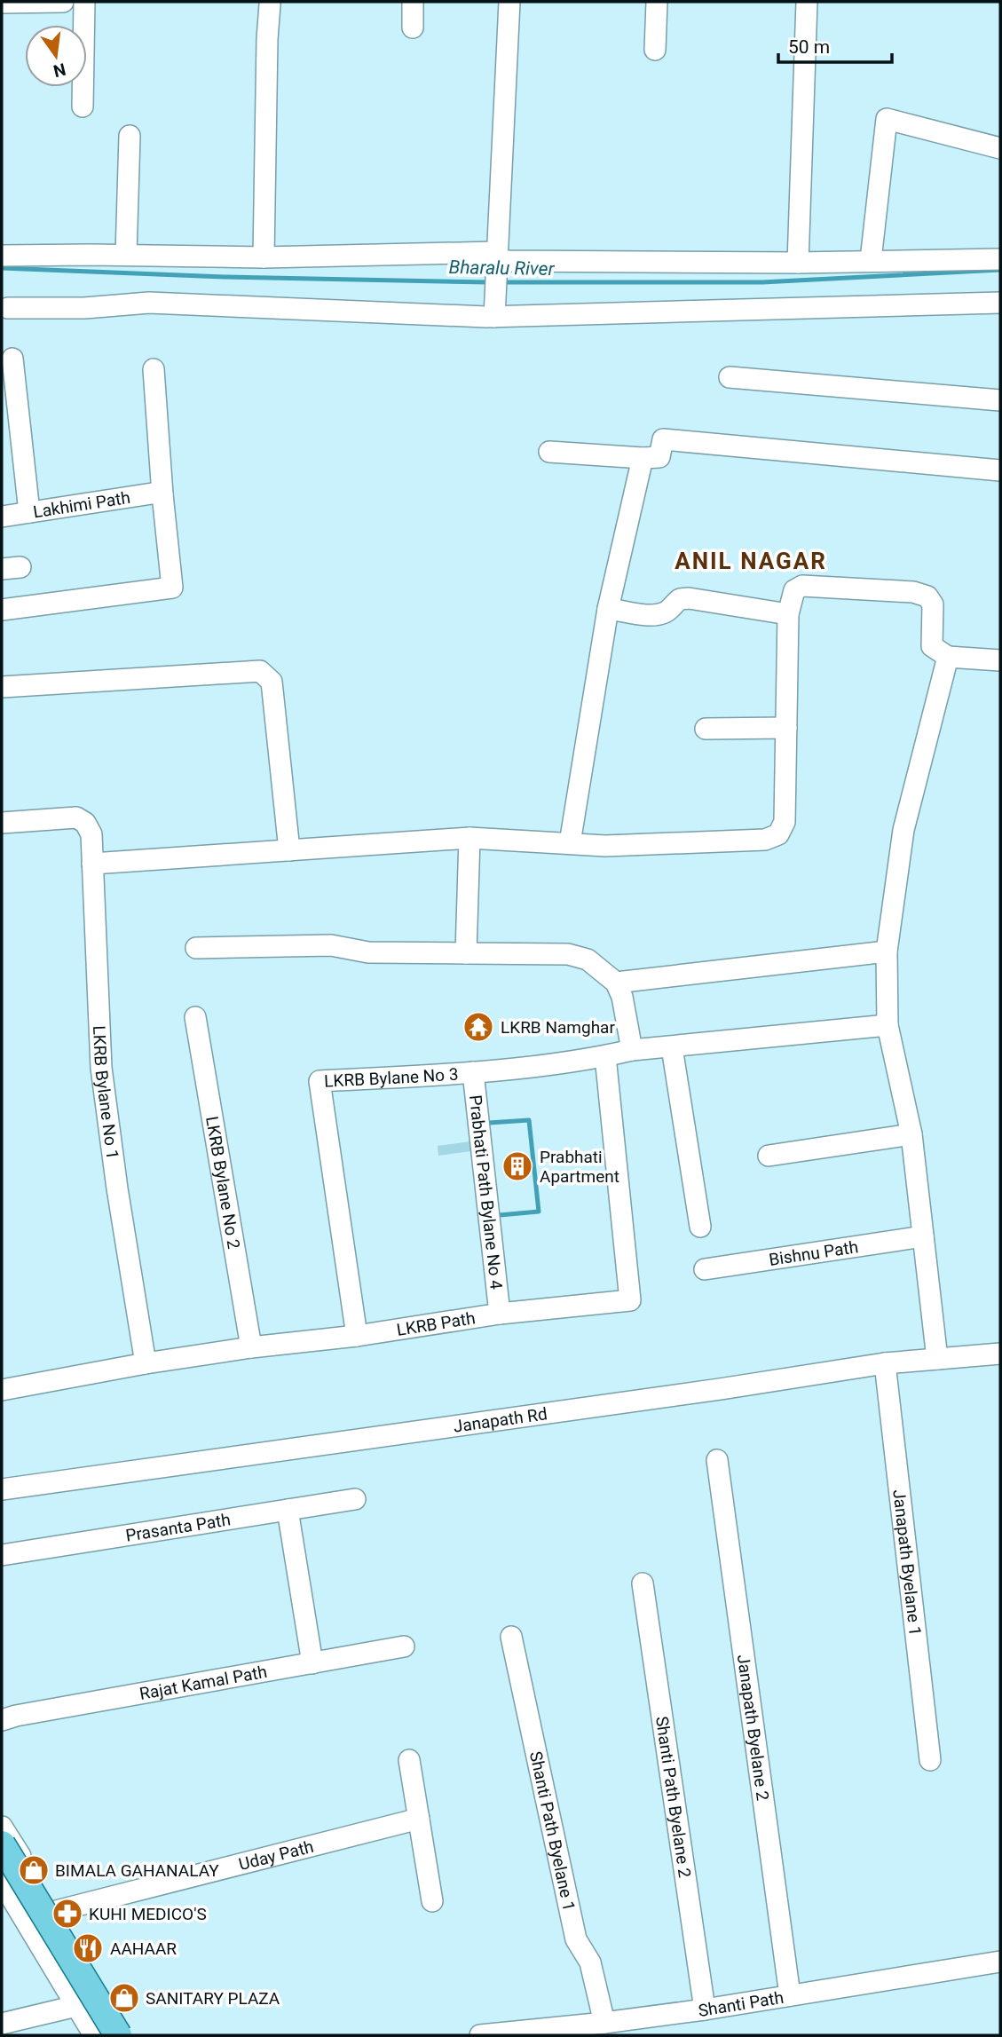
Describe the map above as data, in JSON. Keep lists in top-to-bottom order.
{
  "streets": {
    "street": [
      "Lakhimi Path",
      "LKRB Bylane No 3",
      "LKRB Bylane No 1",
      "LKRB Bylane No 2",
      "Prabhati Path Bylane No 4",
      "Bishnu Path",
      "LKRB Path",
      "Janapath Rd",
      "Prasanta Path",
      "Janapath Byelane 1",
      "Rajat Kamal Path",
      "Janapath Byelane 2",
      "Shanti Path Byelane 2",
      "Shanti Path Byelane 1",
      "Uday Path",
      "Shanti Path"
    ]
  },
  "crossings": [
    ["LKRB Bylane No 3", "Prabhati Path Bylane No 4"],
    ["LKRB Bylane No 3", "LKRB Path"],
    ["LKRB Bylane No 1", "LKRB Path"],
    ["LKRB Bylane No 2", "LKRB Path"],
    ["Prabhati Path Bylane No 4", "LKRB Path"],
    ["Janapath Rd", "Janapath Byelane 1"],
    ["Janapath Byelane 2", "Shanti Path"],
    ["Shanti Path Byelane 2", "Shanti Path"],
    ["Shanti Path Byelane 1", "Shanti Path"]
  ],
  "districts": ["ANIL NAGAR"],
  "water": ["Bharalu River"],
  "places": {
    "temple": ["LKRB Namghar"],
    "building": ["Prabhati Apartment"],
    "shop": ["BIMALA GAHANALAY", "SANITARY PLAZA"],
    "pharmacy": ["KUHI MEDICO'S"],
    "restaurant": ["AAHAAR"]
  },
  "scale_bar": "50 m",
  "north": "bottom"
}
